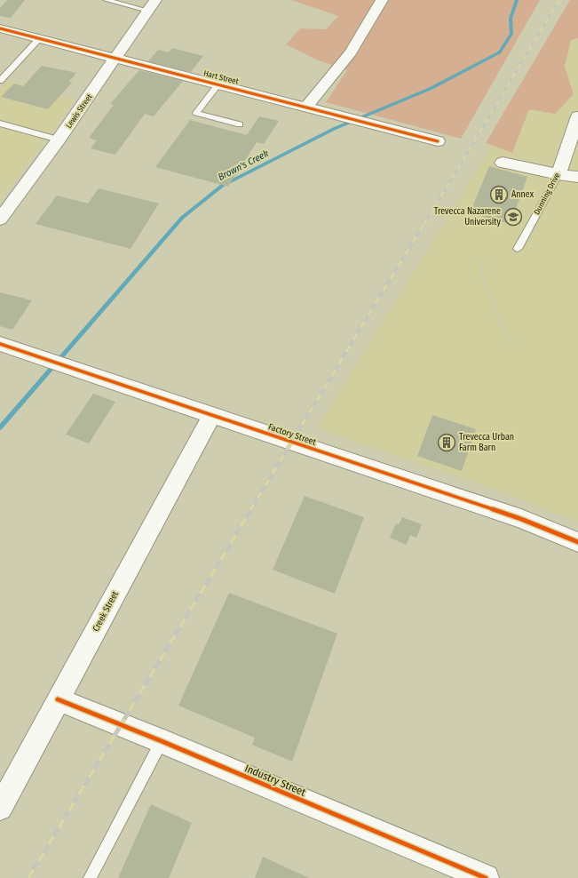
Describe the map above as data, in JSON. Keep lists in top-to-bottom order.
{
  "streets": {
    "street": [
      "Hart Street",
      "Lewis Street",
      "Dunning Drive",
      "Factory Street",
      "Creek Street",
      "Industry Street"
    ]
  },
  "crossings": [
    ["Hart Street", "Lewis Street"],
    ["Factory Street", "Creek Street"],
    ["Creek Street", "Industry Street"]
  ],
  "water": ["Brown's Creek"],
  "places": {
    "building": ["Annex", "Trevecca Urban Farm Barn"],
    "school or university": ["Trevecca Nazarene University"]
  }
}
